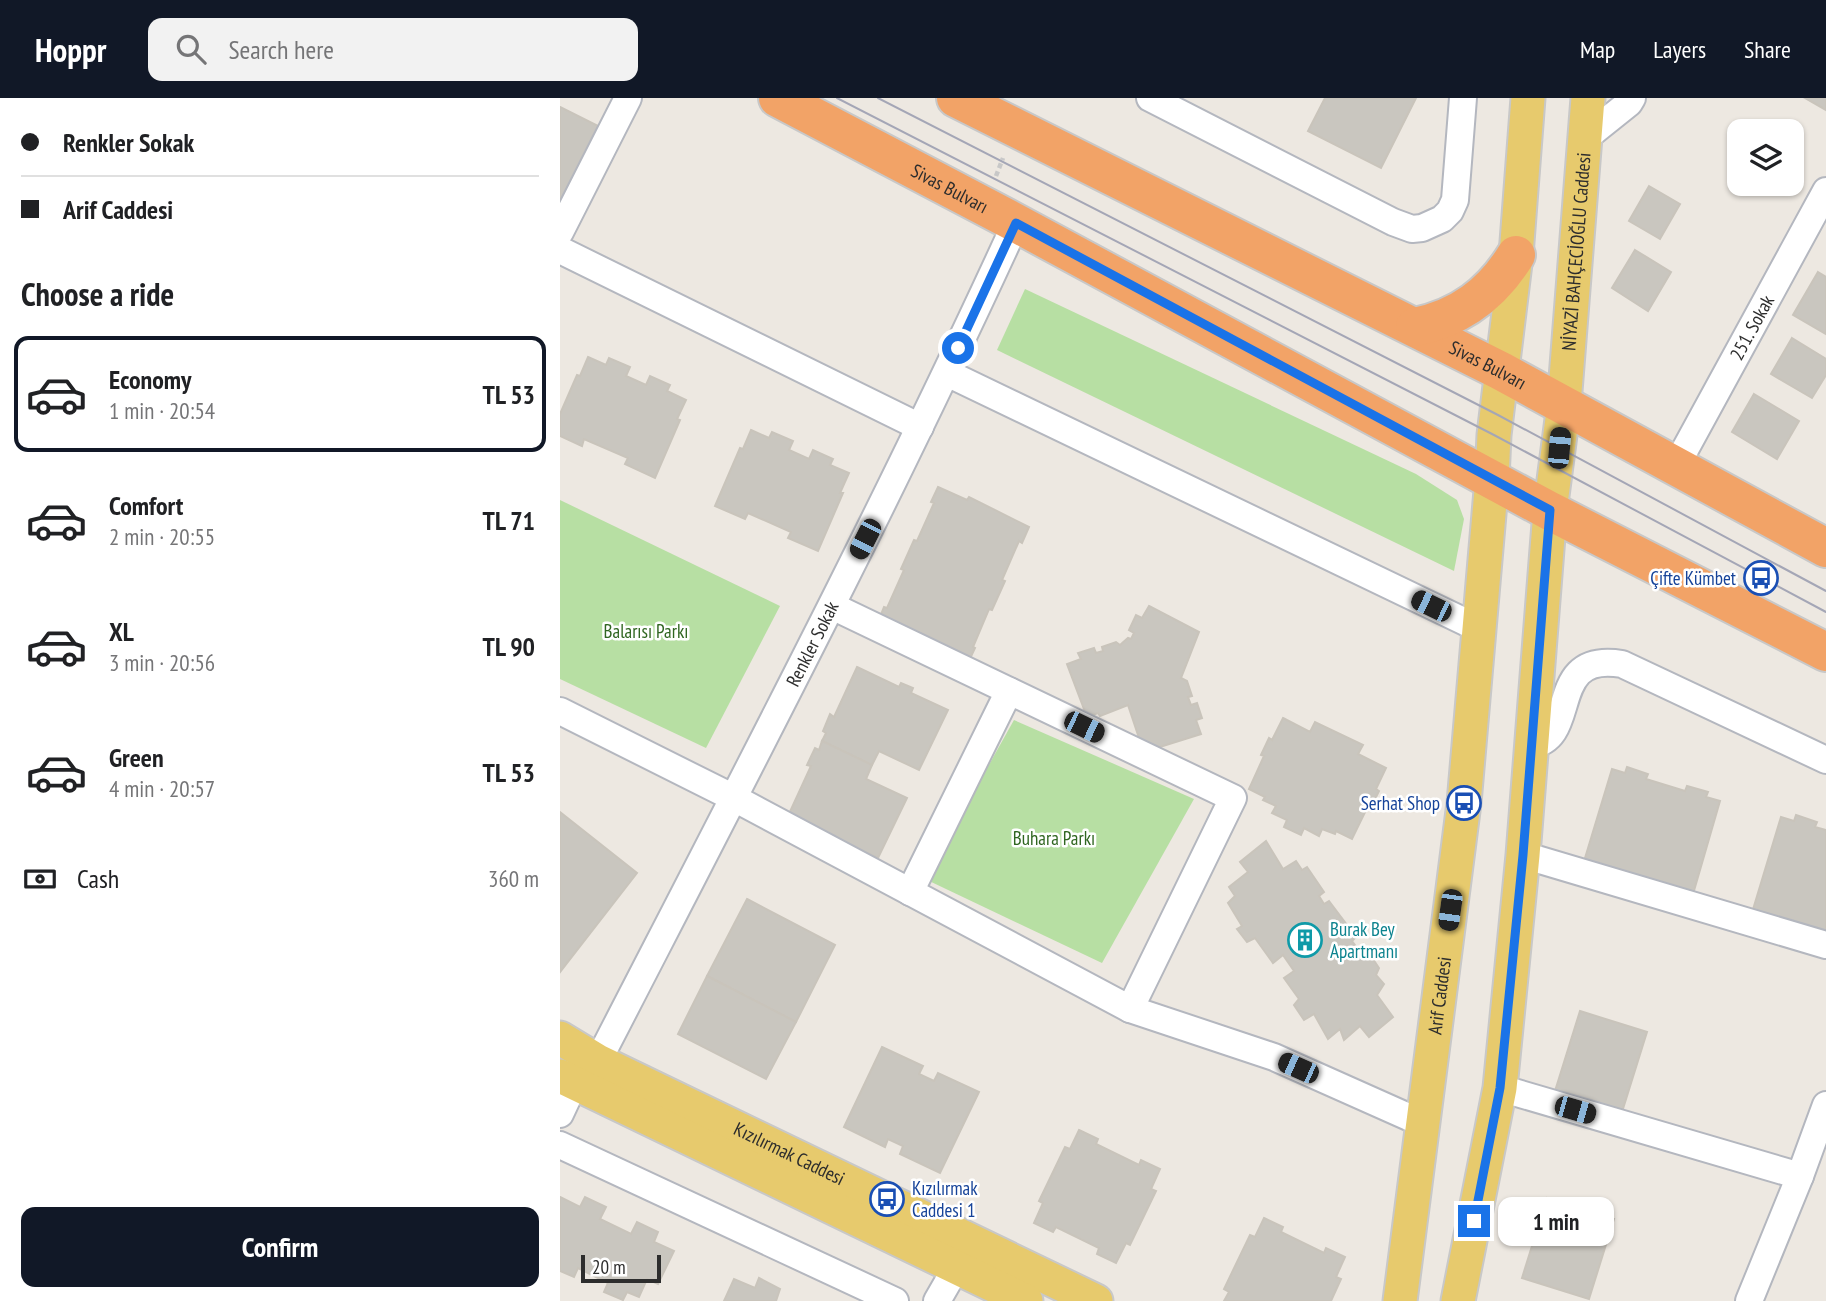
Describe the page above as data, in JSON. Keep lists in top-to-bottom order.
{
  "streets": {
    "highway": ["Sivas Bulvarı"],
    "main road": ["NİYAZİ BAHÇECİOĞLU Caddesi", "Arif Caddesi", "Kızılırmak Caddesi"],
    "street": ["251. Sokak", "Renkler Sokak"]
  },
  "crossings": [
    ["Sivas Bulvarı", "NİYAZİ BAHÇECİOĞLU Caddesi"],
    ["Sivas Bulvarı", "251. Sokak"],
    ["Sivas Bulvarı", "Renkler Sokak"],
    ["Sivas Bulvarı", "Arif Caddesi"],
    ["Renkler Sokak", "Kızılırmak Caddesi"]
  ],
  "parks": ["Balarısı Parkı", "Buhara Parkı"],
  "places": {
    "bus stop": ["Çifte Kümbet", "Serhat Shop", "Kızılırmak Caddesi 1"],
    "building": ["Burak Bey Apartmanı"]
  },
  "scale_bar": "20 m",
  "page": {
    "header": "Hoppr",
    "search": "Search here",
    "nav": ["Map", "Layers", "Share"],
    "banner": ["Renkler Sokak", "Arif Caddesi"],
    "heading": "Choose a ride",
    "list": [
      {
        "name": "Economy",
        "note": "1 min · 20:54",
        "value": "TL 53"
      },
      {
        "name": "Comfort",
        "note": "2 min · 20:55",
        "value": "TL 71"
      },
      {
        "name": "XL",
        "note": "3 min · 20:56",
        "value": "TL 90"
      },
      {
        "name": "Green",
        "note": "4 min · 20:57",
        "value": "TL 53"
      }
    ],
    "pay": ["Cash", "360 m"],
    "buttons": "Confirm",
    "bubble": "1 min",
    "scale": "20 m"
  }
}
